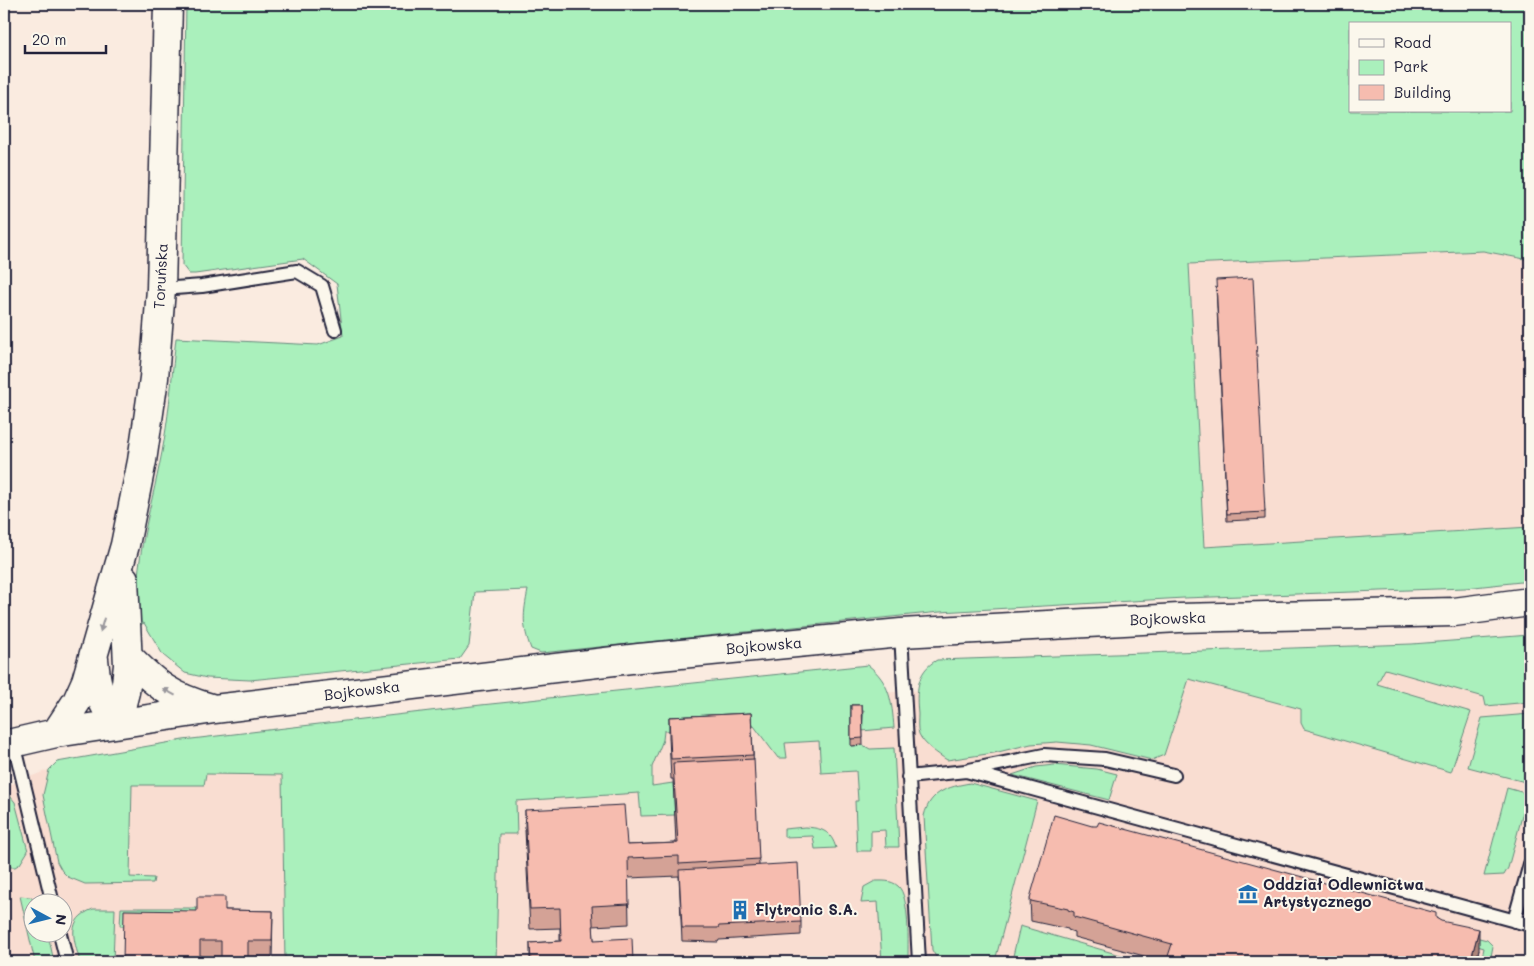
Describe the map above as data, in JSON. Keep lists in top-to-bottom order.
{
  "streets": {
    "street": ["Toruńska", "Bojkowska"]
  },
  "crossings": [
    ["Toruńska", "Bojkowska"]
  ],
  "places": {
    "museum": ["Oddział Odlewnictwa Artystycznego"],
    "building": ["Flytronic S.A."]
  },
  "legend": ["Road", "Park", "Building"],
  "scale_bar": "20 m",
  "north": "right"
}
